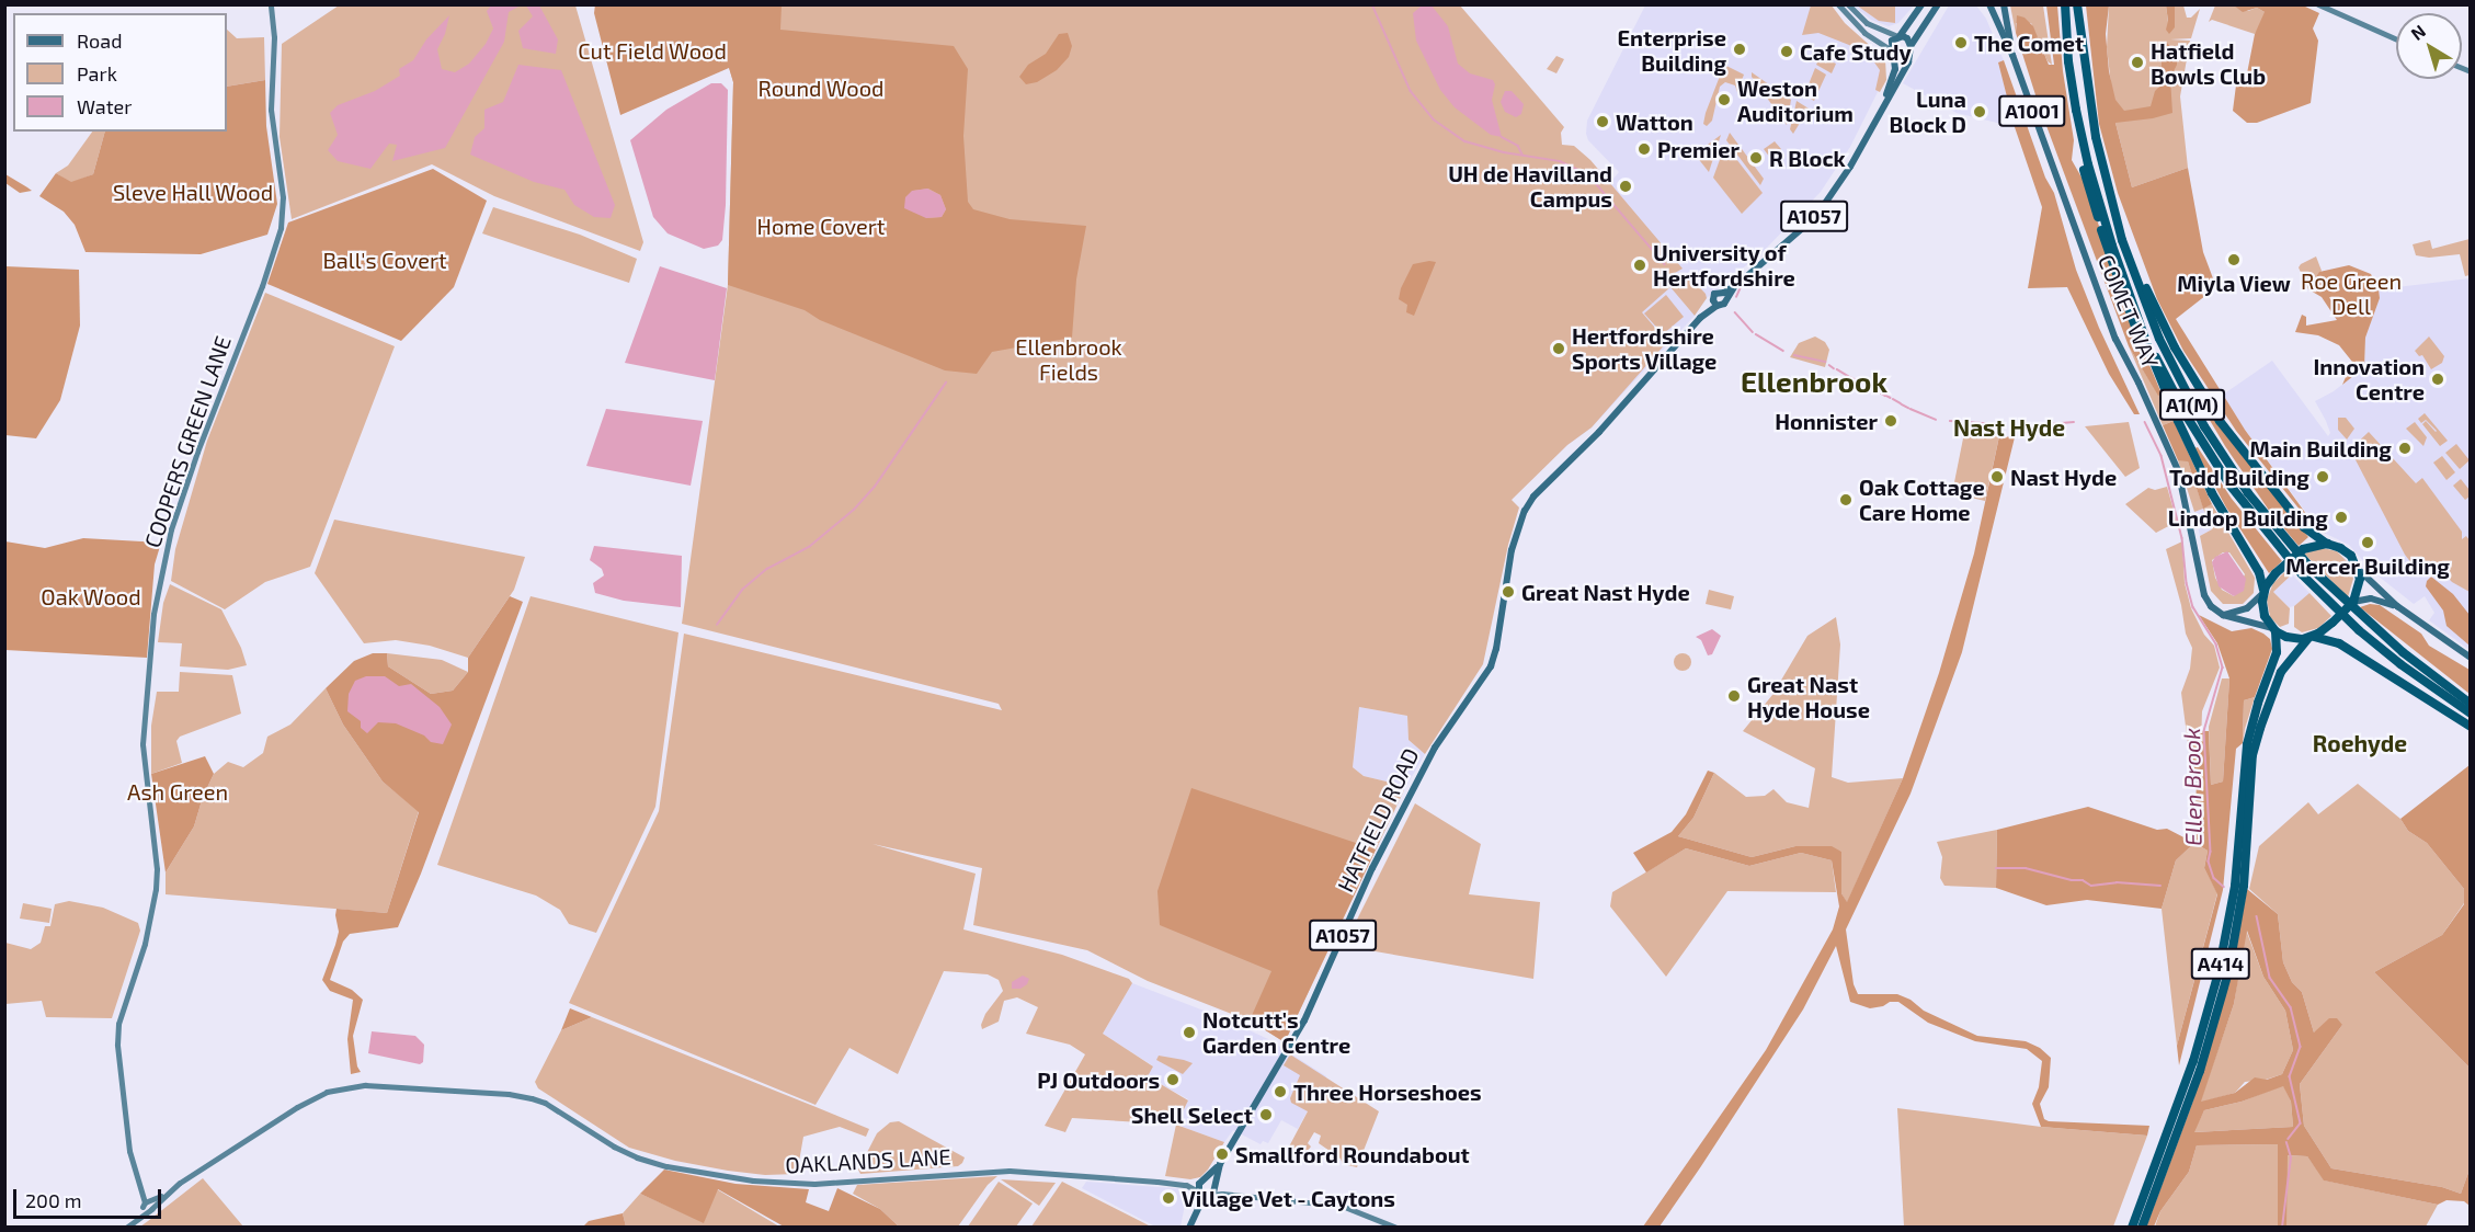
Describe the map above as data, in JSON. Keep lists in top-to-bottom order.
{
  "streets": {
    "highway": ["A1(M)", "A414"],
    "main road": [
      "A1001",
      "A1057",
      "COMET WAY",
      "HATFIELD ROAD"
    ],
    "street": ["COOPERS GREEN LANE", "OAKLANDS LANE"]
  },
  "crossings": [
    ["A1057", "HATFIELD ROAD"],
    ["COOPERS GREEN LANE", "OAKLANDS LANE"],
    ["HATFIELD ROAD", "OAKLANDS LANE"]
  ],
  "districts": ["Ellenbrook", "Nast Hyde", "Roehyde"],
  "water": ["Ellen Brook"],
  "parks": [
    "Cut Field Wood",
    "Round Wood",
    "Sleve Hall Wood",
    "Home Covert",
    "Ball's Covert",
    "Roe Green Dell",
    "Ellenbrook Fields",
    "Oak Wood",
    "Ash Green"
  ],
  "places": [
    "The Comet",
    "Enterprise Building",
    "Cafe Study",
    "Hatfield Bowls Club",
    "Weston Auditorium",
    "Luna Block D",
    "Watton",
    "Premier",
    "R Block",
    "UH de Havilland Campus",
    "Miyla View",
    "University of Hertfordshire",
    "Hertfordshire Sports Village",
    "Innovation Centre",
    "Honnister",
    "Main Building",
    "Nast Hyde",
    "Todd Building",
    "Oak Cottage Care Home",
    "Lindop Building",
    "Mercer Building",
    "Great Nast Hyde",
    "Great Nast Hyde House",
    "Notcutt's Garden Centre",
    "PJ Outdoors",
    "Three Horseshoes",
    "Shell Select",
    "Smallford Roundabout",
    "Village Vet - Caytons"
  ],
  "legend": ["Road", "Park", "Water"],
  "scale_bar": "200 m",
  "north": "top left"
}
